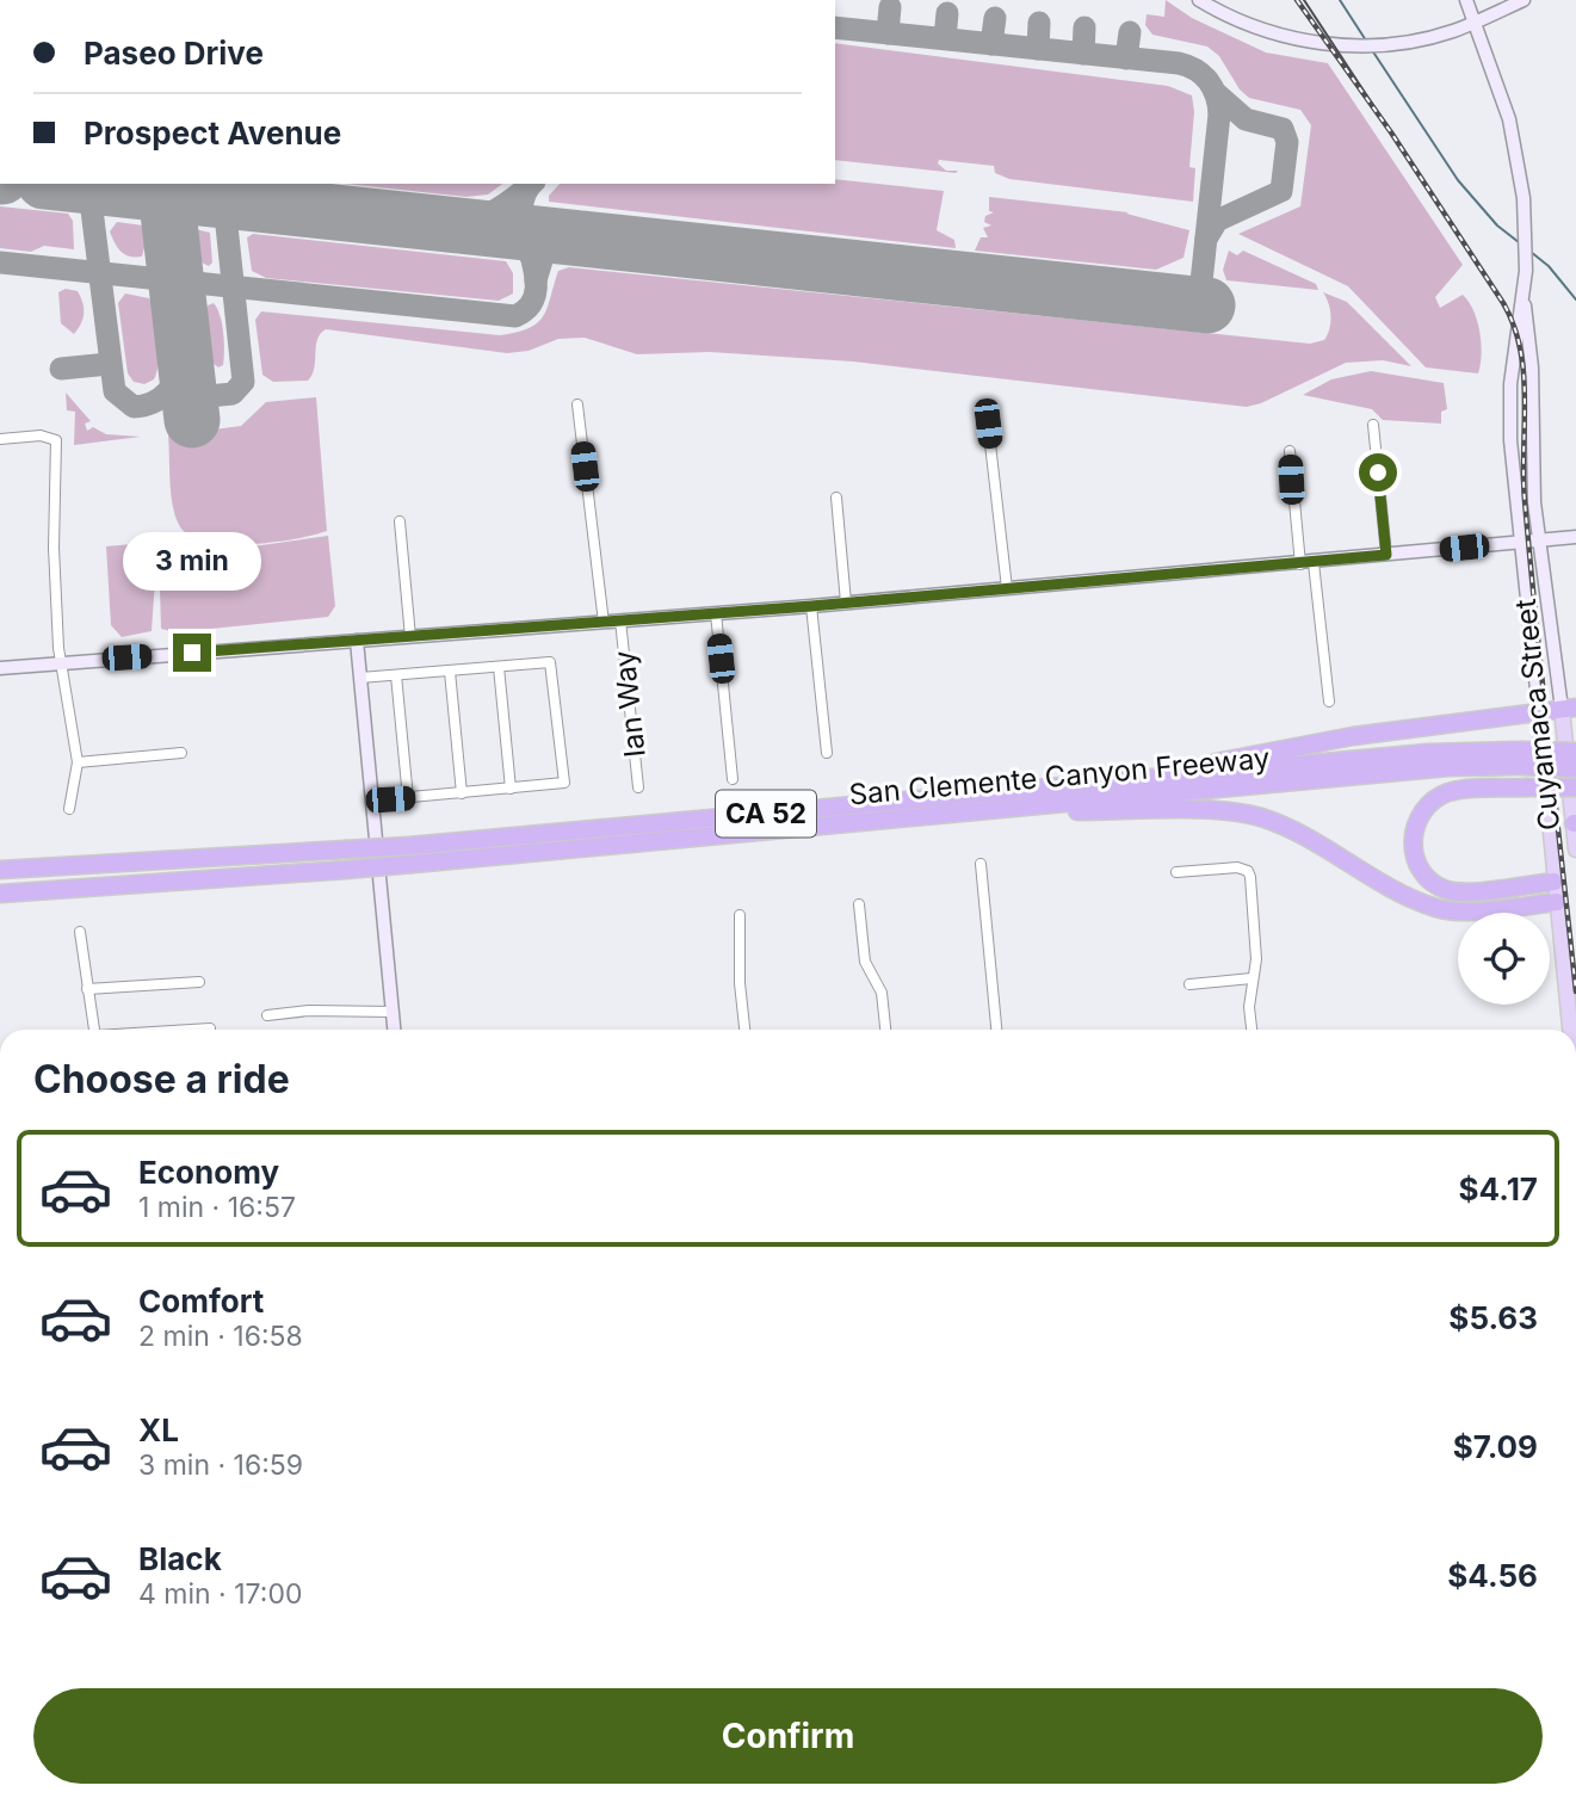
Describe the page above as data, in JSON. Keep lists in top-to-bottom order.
{
  "streets": {
    "highway": ["San Clemente Canyon Freeway", "CA 52"],
    "main road": ["Cuyamaca Street"],
    "street": ["Ian Way"]
  },
  "page": {
    "banner": ["Paseo Drive", "Prospect Avenue"],
    "bubble": "3 min",
    "heading": "Choose a ride",
    "list": [
      {
        "name": "Economy",
        "note": "1 min · 16:57",
        "value": "$4.17"
      },
      {
        "name": "Comfort",
        "note": "2 min · 16:58",
        "value": "$5.63"
      },
      {
        "name": "XL",
        "note": "3 min · 16:59",
        "value": "$7.09"
      },
      {
        "name": "Black",
        "note": "4 min · 17:00",
        "value": "$4.56"
      }
    ],
    "buttons": "Confirm"
  }
}
